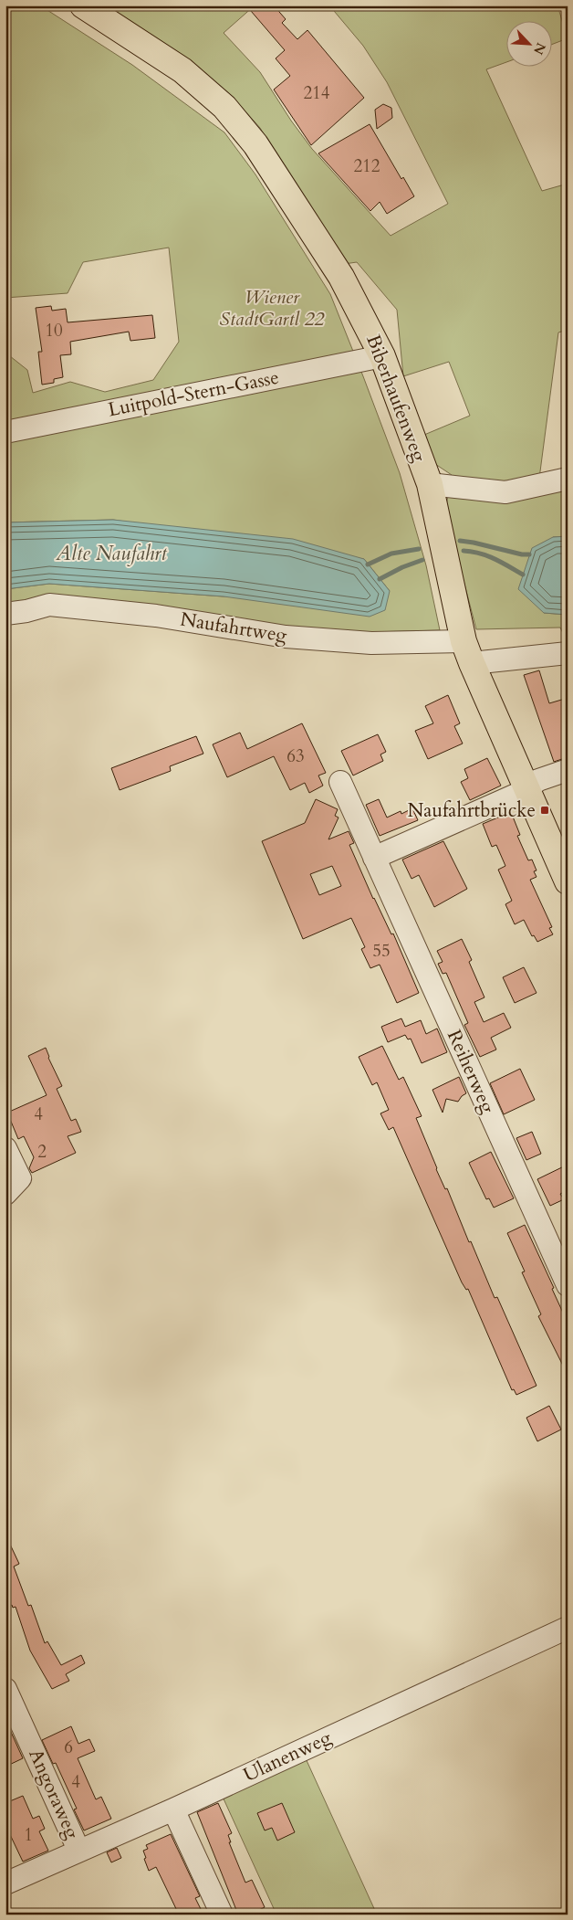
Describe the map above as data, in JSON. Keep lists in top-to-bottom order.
{
  "streets": {
    "main road": ["Biberhaufenweg"],
    "street": [
      "Luitpold-Stern-Gasse",
      "Naufahrtweg",
      "Reiherweg",
      "Ulanenweg",
      "Angoraweg"
    ]
  },
  "crossings": [
    ["Luitpold-Stern-Gasse", "Biberhaufenweg"],
    ["Biberhaufenweg", "Naufahrtweg"],
    ["Ulanenweg", "Angoraweg"]
  ],
  "water": ["Alte Naufahrt"],
  "parks": ["Wiener StadtGartl 22"],
  "places": {
    "transit": ["Naufahrtbrücke"]
  },
  "house_numbers": [
    "214",
    "212",
    "10",
    "63",
    "55",
    "4",
    "2",
    "6",
    "4",
    "1"
  ],
  "north": "bottom right"
}
